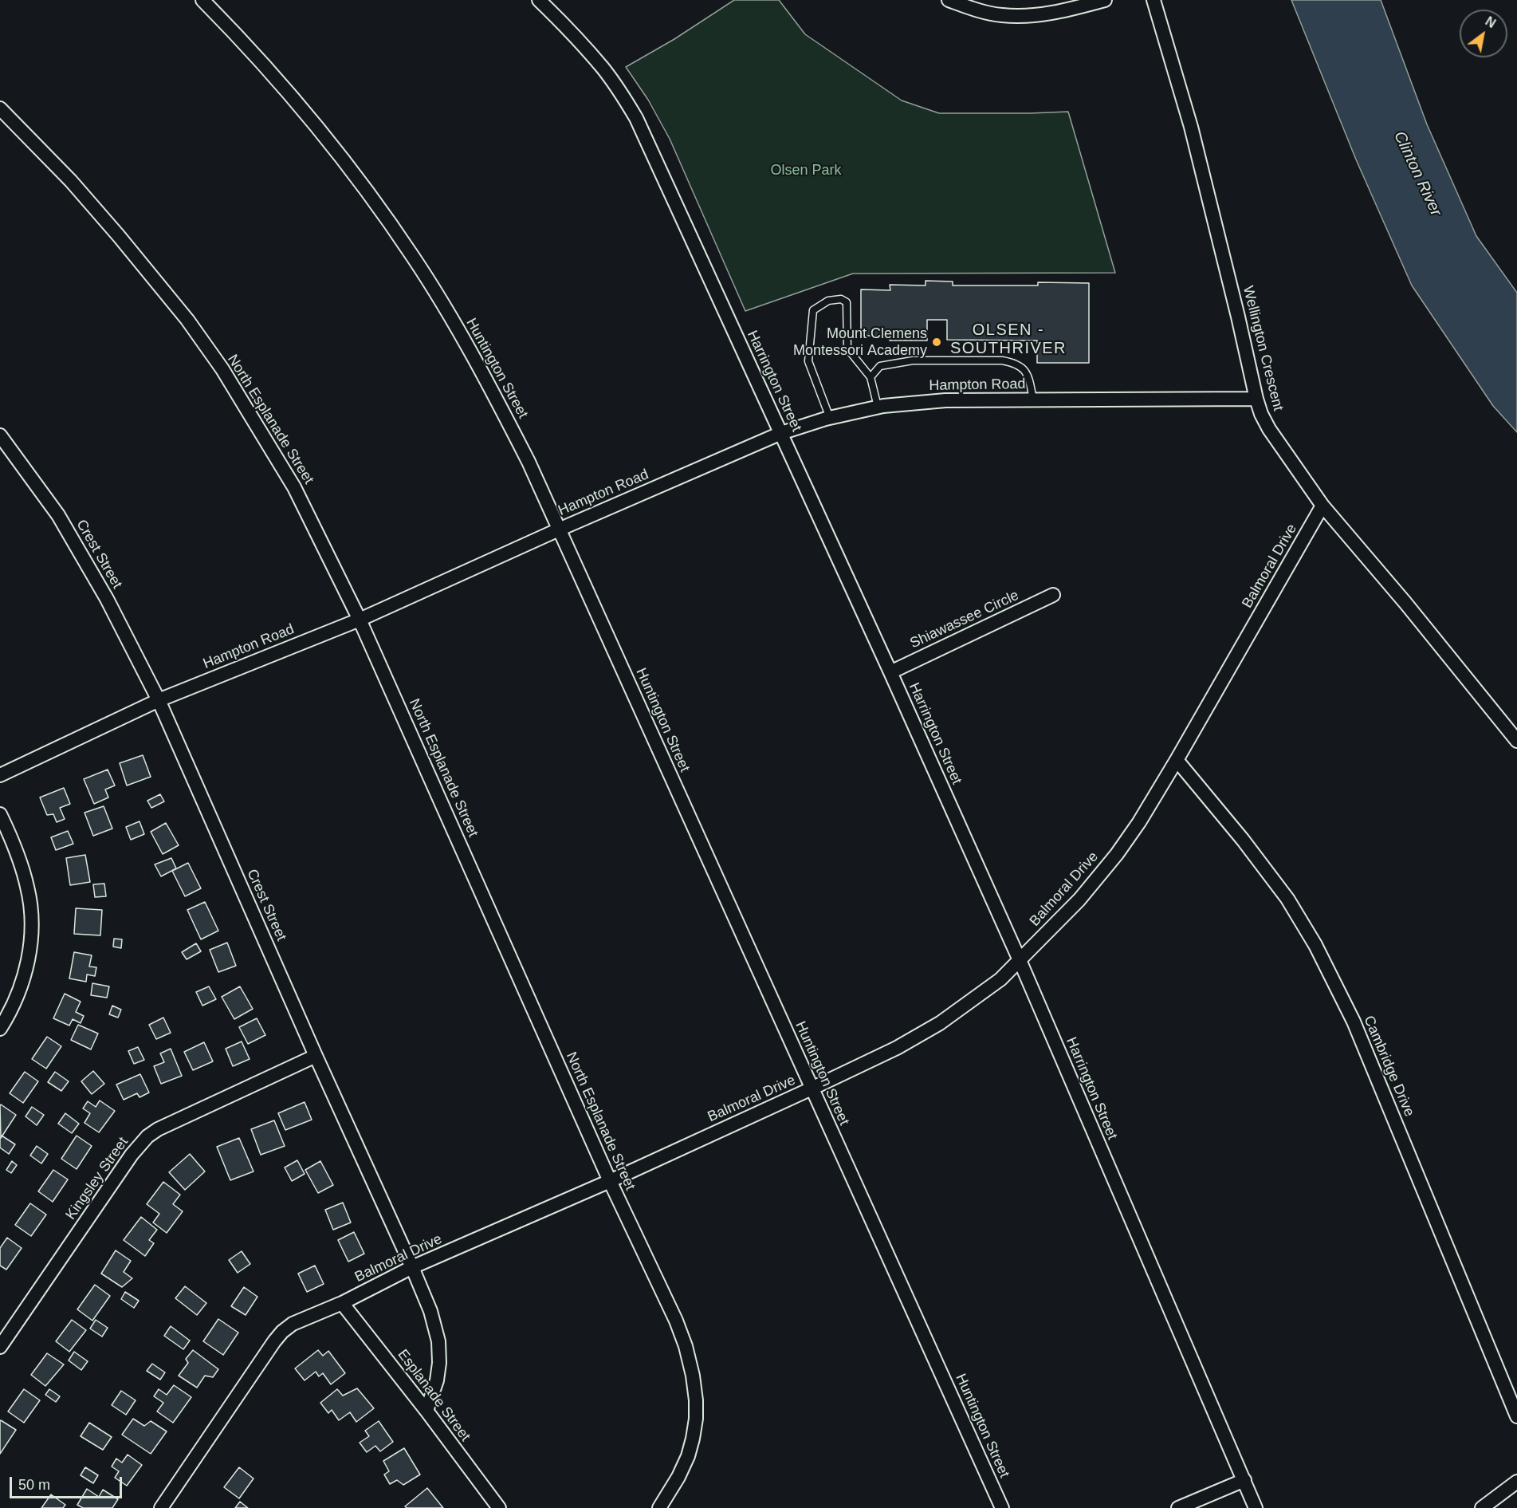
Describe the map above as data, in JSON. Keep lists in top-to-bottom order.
{
  "streets": {
    "street": [
      "Wellington Crescent",
      "Huntington Street",
      "Harrington Street",
      "Hampton Road",
      "North Esplanade Street",
      "Crest Street",
      "Balmoral Drive",
      "Shiawassee Circle",
      "Cambridge Drive",
      "Kingsley Street",
      "Esplanade Street"
    ]
  },
  "crossings": [
    ["Wellington Crescent", "Hampton Road"],
    ["Wellington Crescent", "Balmoral Drive"],
    ["Huntington Street", "Hampton Road"],
    ["Huntington Street", "Balmoral Drive"],
    ["Harrington Street", "Hampton Road"],
    ["Harrington Street", "Balmoral Drive"],
    ["Harrington Street", "Shiawassee Circle"],
    ["Hampton Road", "North Esplanade Street"],
    ["Hampton Road", "Crest Street"],
    ["North Esplanade Street", "Balmoral Drive"],
    ["Crest Street", "Balmoral Drive"],
    ["Crest Street", "Kingsley Street"],
    ["Crest Street", "Esplanade Street"],
    ["Balmoral Drive", "Cambridge Drive"],
    ["Balmoral Drive", "Esplanade Street"]
  ],
  "districts": ["OLSEN - SOUTHRIVER"],
  "water": ["Clinton River"],
  "parks": ["Olsen Park"],
  "places": ["Mount Clemens Montessori Academy"],
  "scale_bar": "50 m",
  "north": "top right"
}
